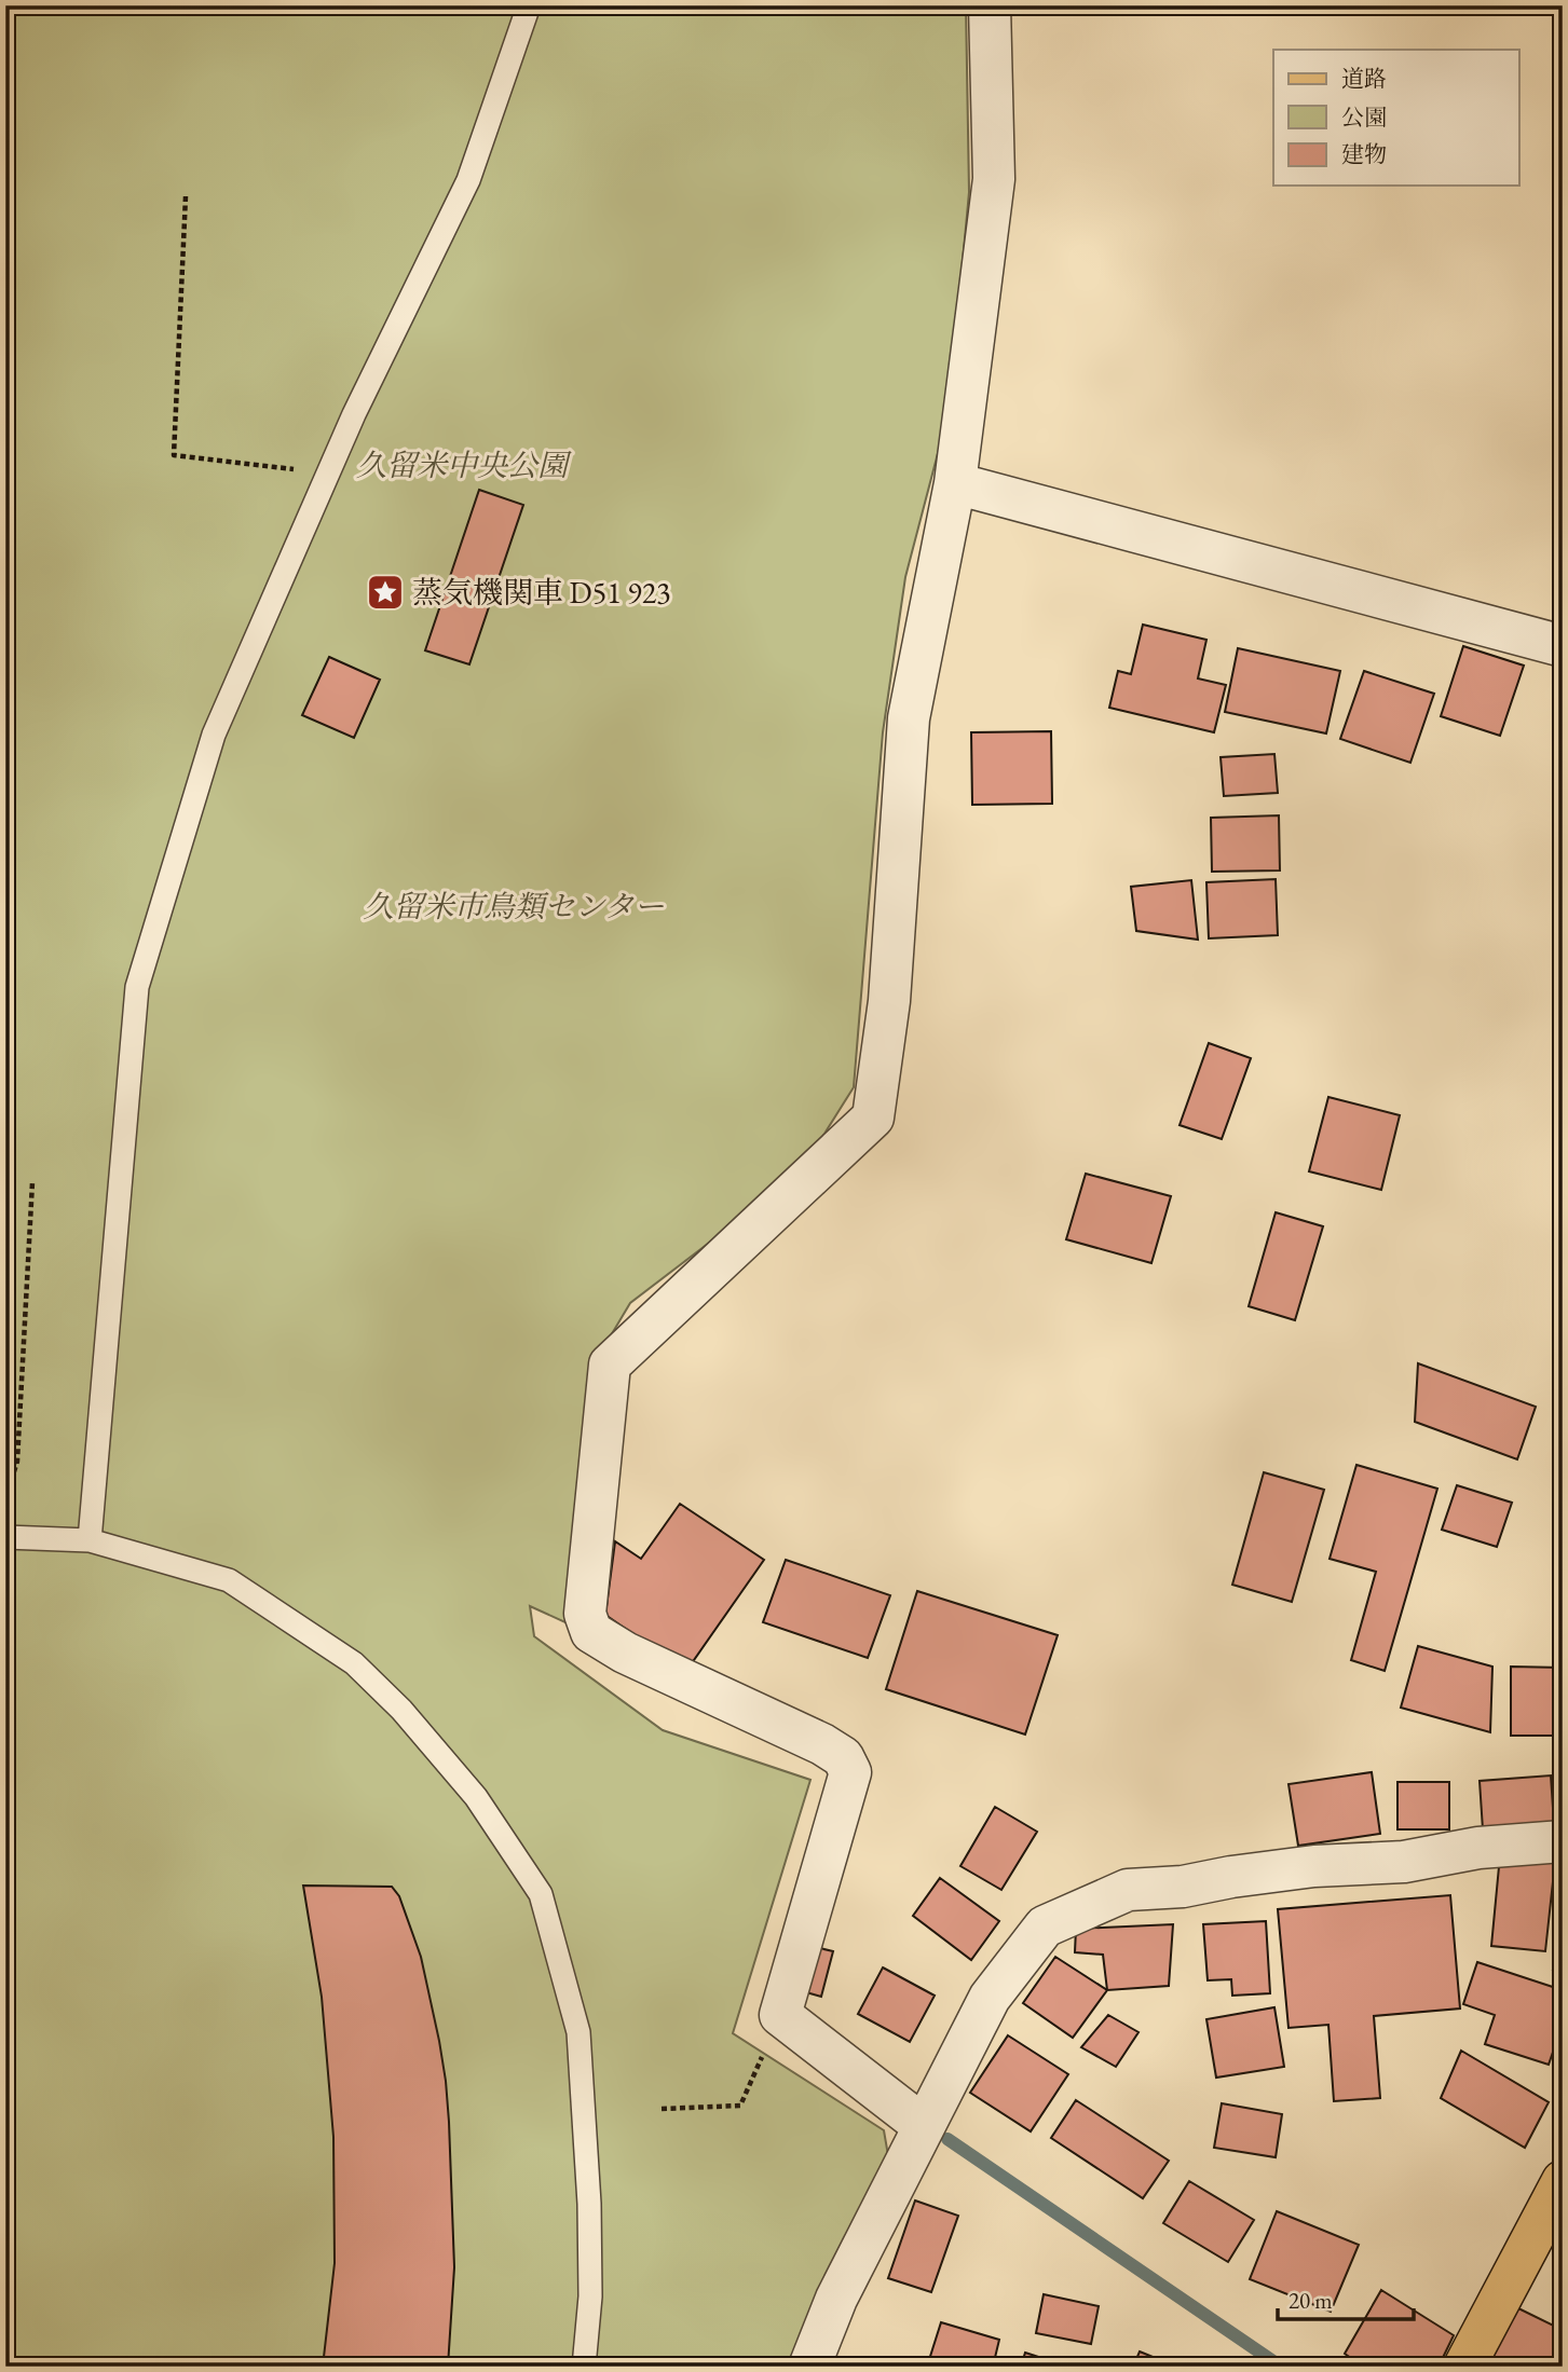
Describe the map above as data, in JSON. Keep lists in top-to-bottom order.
{
  "parks": ["久留米中央公園", "久留米市鳥類センター"],
  "places": {
    "place": ["蒸気機関車 D51 923"]
  },
  "legend": ["道路", "公園", "建物"],
  "scale_bar": "20 m"
}
